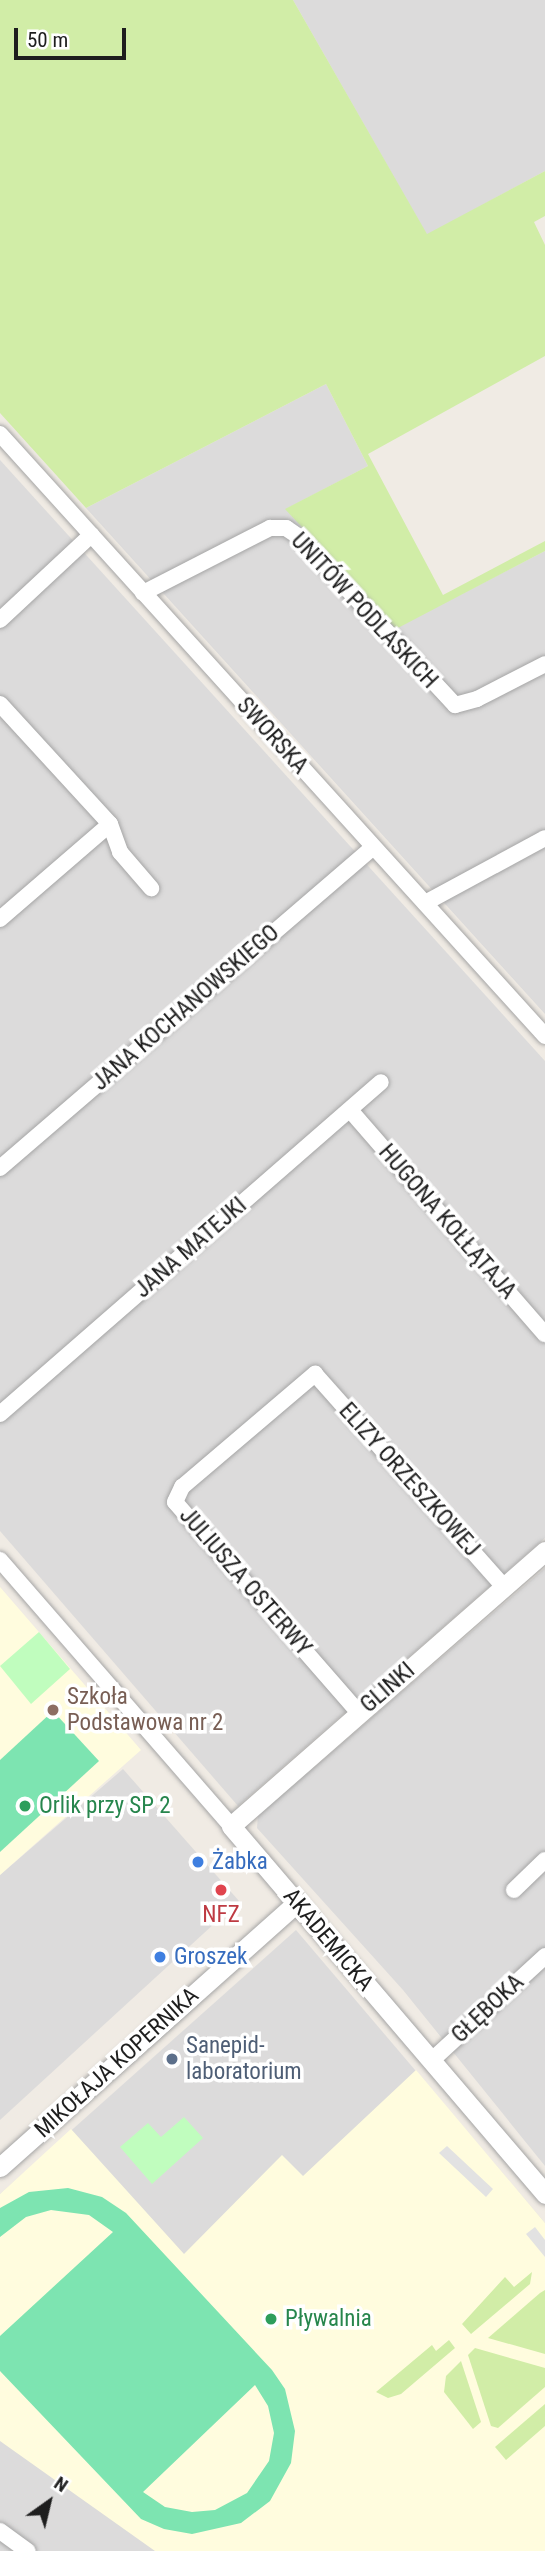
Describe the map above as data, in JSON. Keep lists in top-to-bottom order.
{
  "streets": {
    "street": [
      "UNITÓW PODLASKICH",
      "SWORSKA",
      "JANA KOCHANOWSKIEGO",
      "HUGONA KOŁŁĄTAJA",
      "JANA MATEJKI",
      "ELIZY ORZESZKOWEJ",
      "JULIUSZA OSTERWY",
      "GLINKI",
      "AKADEMICKA",
      "GŁĘBOKA",
      "MIKOŁAJA KOPERNIKA"
    ]
  },
  "crossings": [
    ["UNITÓW PODLASKICH", "SWORSKA"],
    ["SWORSKA", "JANA KOCHANOWSKIEGO"],
    ["HUGONA KOŁŁĄTAJA", "JANA MATEJKI"],
    ["ELIZY ORZESZKOWEJ", "JULIUSZA OSTERWY"],
    ["ELIZY ORZESZKOWEJ", "GLINKI"],
    ["JULIUSZA OSTERWY", "GLINKI"],
    ["GLINKI", "AKADEMICKA"],
    ["AKADEMICKA", "GŁĘBOKA"],
    ["AKADEMICKA", "MIKOŁAJA KOPERNIKA"]
  ],
  "places": [
    "Szkoła Podstawowa nr 2",
    "Orlik przy SP 2",
    "Żabka",
    "NFZ",
    "Groszek",
    "Sanepid- laboratorium",
    "Pływalnia"
  ],
  "scale_bar": "50 m",
  "north": "top right"
}
